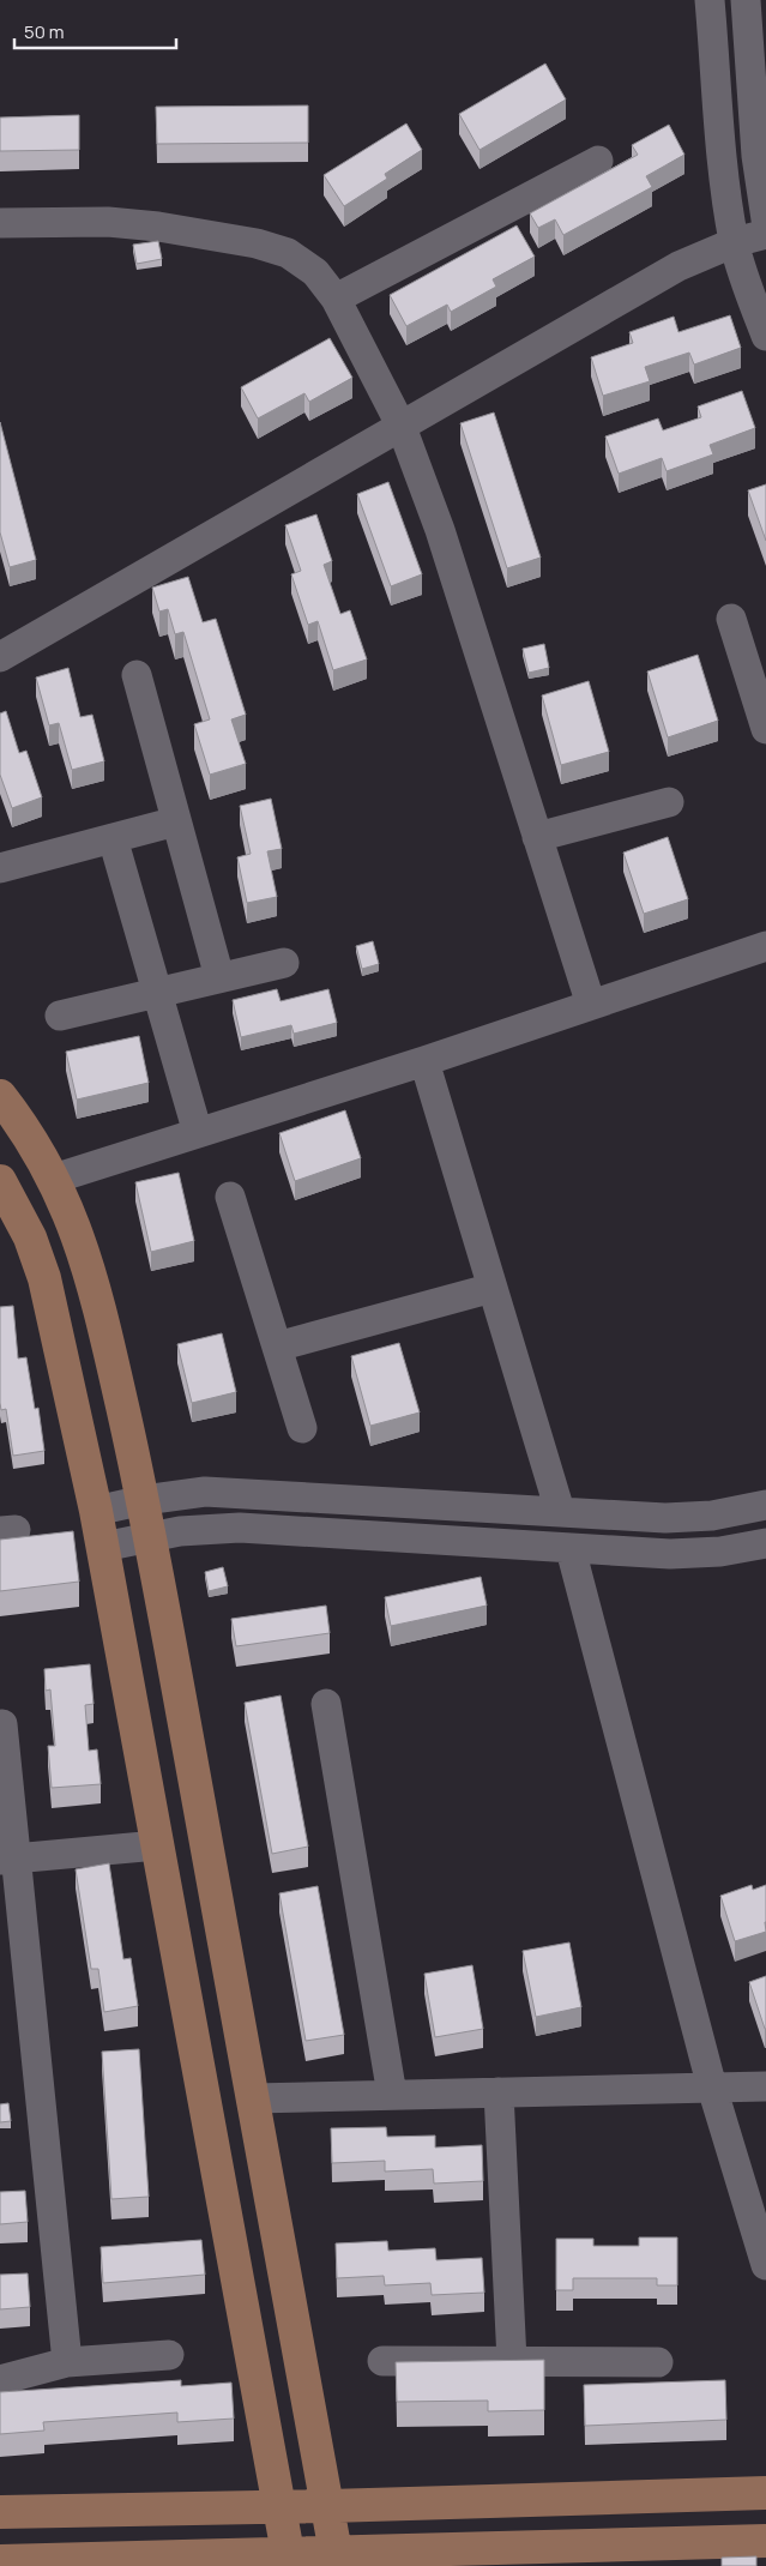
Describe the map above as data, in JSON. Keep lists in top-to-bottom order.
{
  "scale_bar": "50 m"
}
